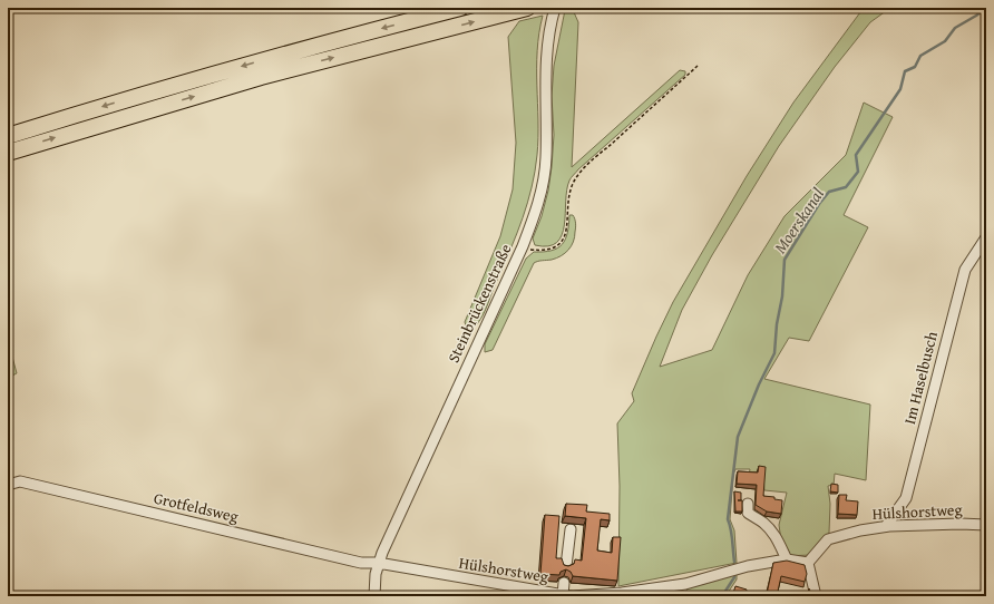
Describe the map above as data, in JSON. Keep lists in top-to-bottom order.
{
  "streets": {
    "street": [
      "Steinbrückenstraße",
      "Im Haselbusch",
      "Grotfeldsweg",
      "Hülshorstweg"
    ]
  },
  "crossings": [
    ["Steinbrückenstraße", "Grotfeldsweg"],
    ["Steinbrückenstraße", "Hülshorstweg"],
    ["Im Haselbusch", "Hülshorstweg"],
    ["Grotfeldsweg", "Hülshorstweg"]
  ],
  "water": ["Moerskanal"]
}
